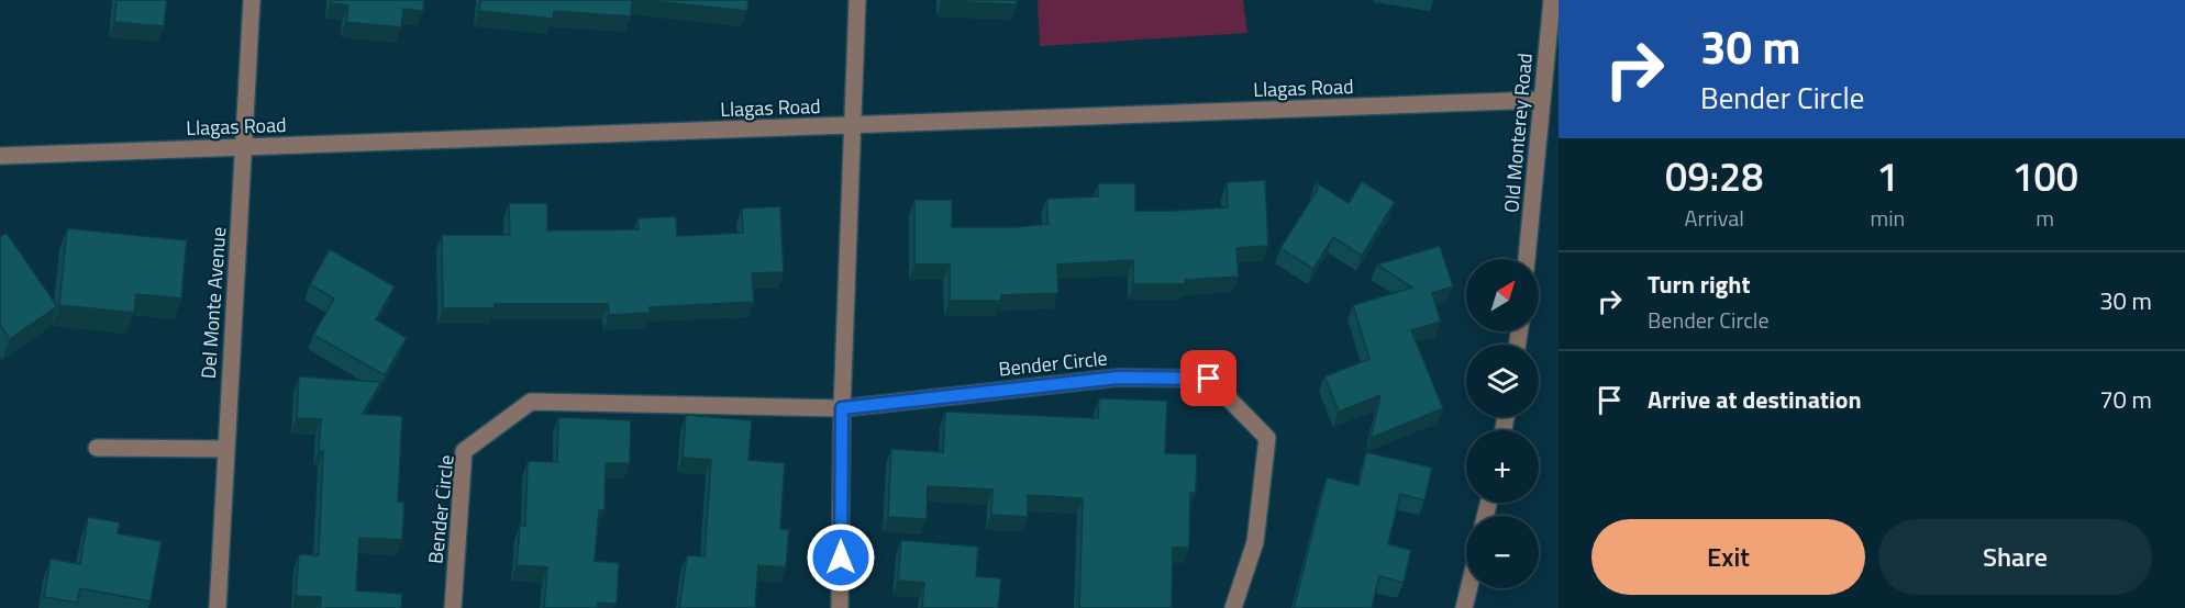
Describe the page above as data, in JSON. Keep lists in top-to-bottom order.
{
  "streets": {
    "street": [
      "Llagas Road",
      "Old Monterey Road",
      "Del Monte Avenue",
      "Bender Circle"
    ]
  },
  "crossings": [
    ["Llagas Road", "Old Monterey Road"],
    ["Llagas Road", "Del Monte Avenue"]
  ],
  "north": "top right",
  "page": {
    "turn": ["30 m", "Bender Circle"],
    "eta": [
      "09:28",
      "Arrival",
      "1",
      "min",
      "100",
      "m"
    ],
    "list": [
      {
        "name": "Turn right",
        "note": "Bender Circle",
        "value": "30 m"
      },
      {
        "name": "Arrive at destination",
        "value": "70 m"
      }
    ],
    "map_buttons": ["+", "−"],
    "buttons": ["Exit", "Share"]
  }
}
